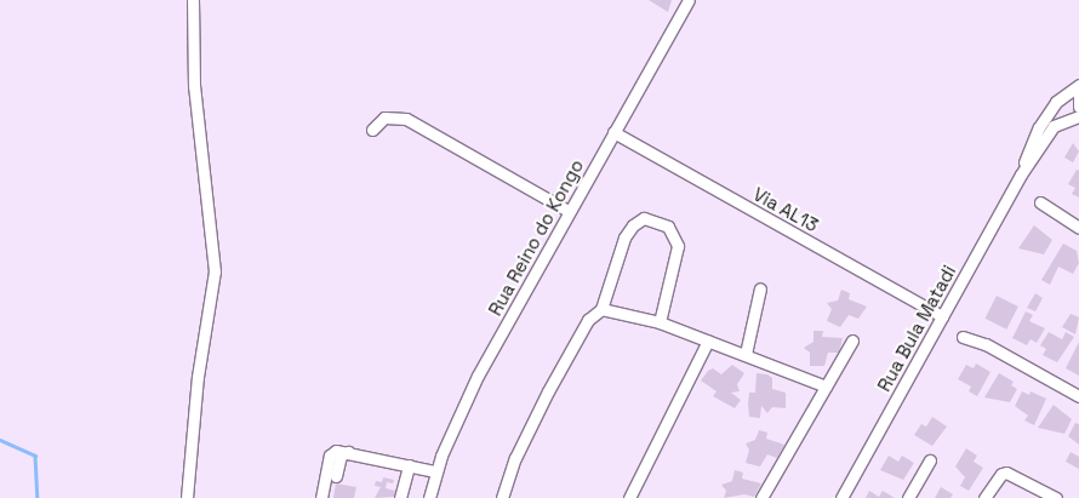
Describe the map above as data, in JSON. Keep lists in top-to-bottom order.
{
  "streets": {
    "street": ["Via AL13", "Rua Reino do Kongo", "Rua Bula Matadi"]
  },
  "crossings": [
    ["Via AL13", "Rua Reino do Kongo"],
    ["Via AL13", "Rua Bula Matadi"]
  ]
}
